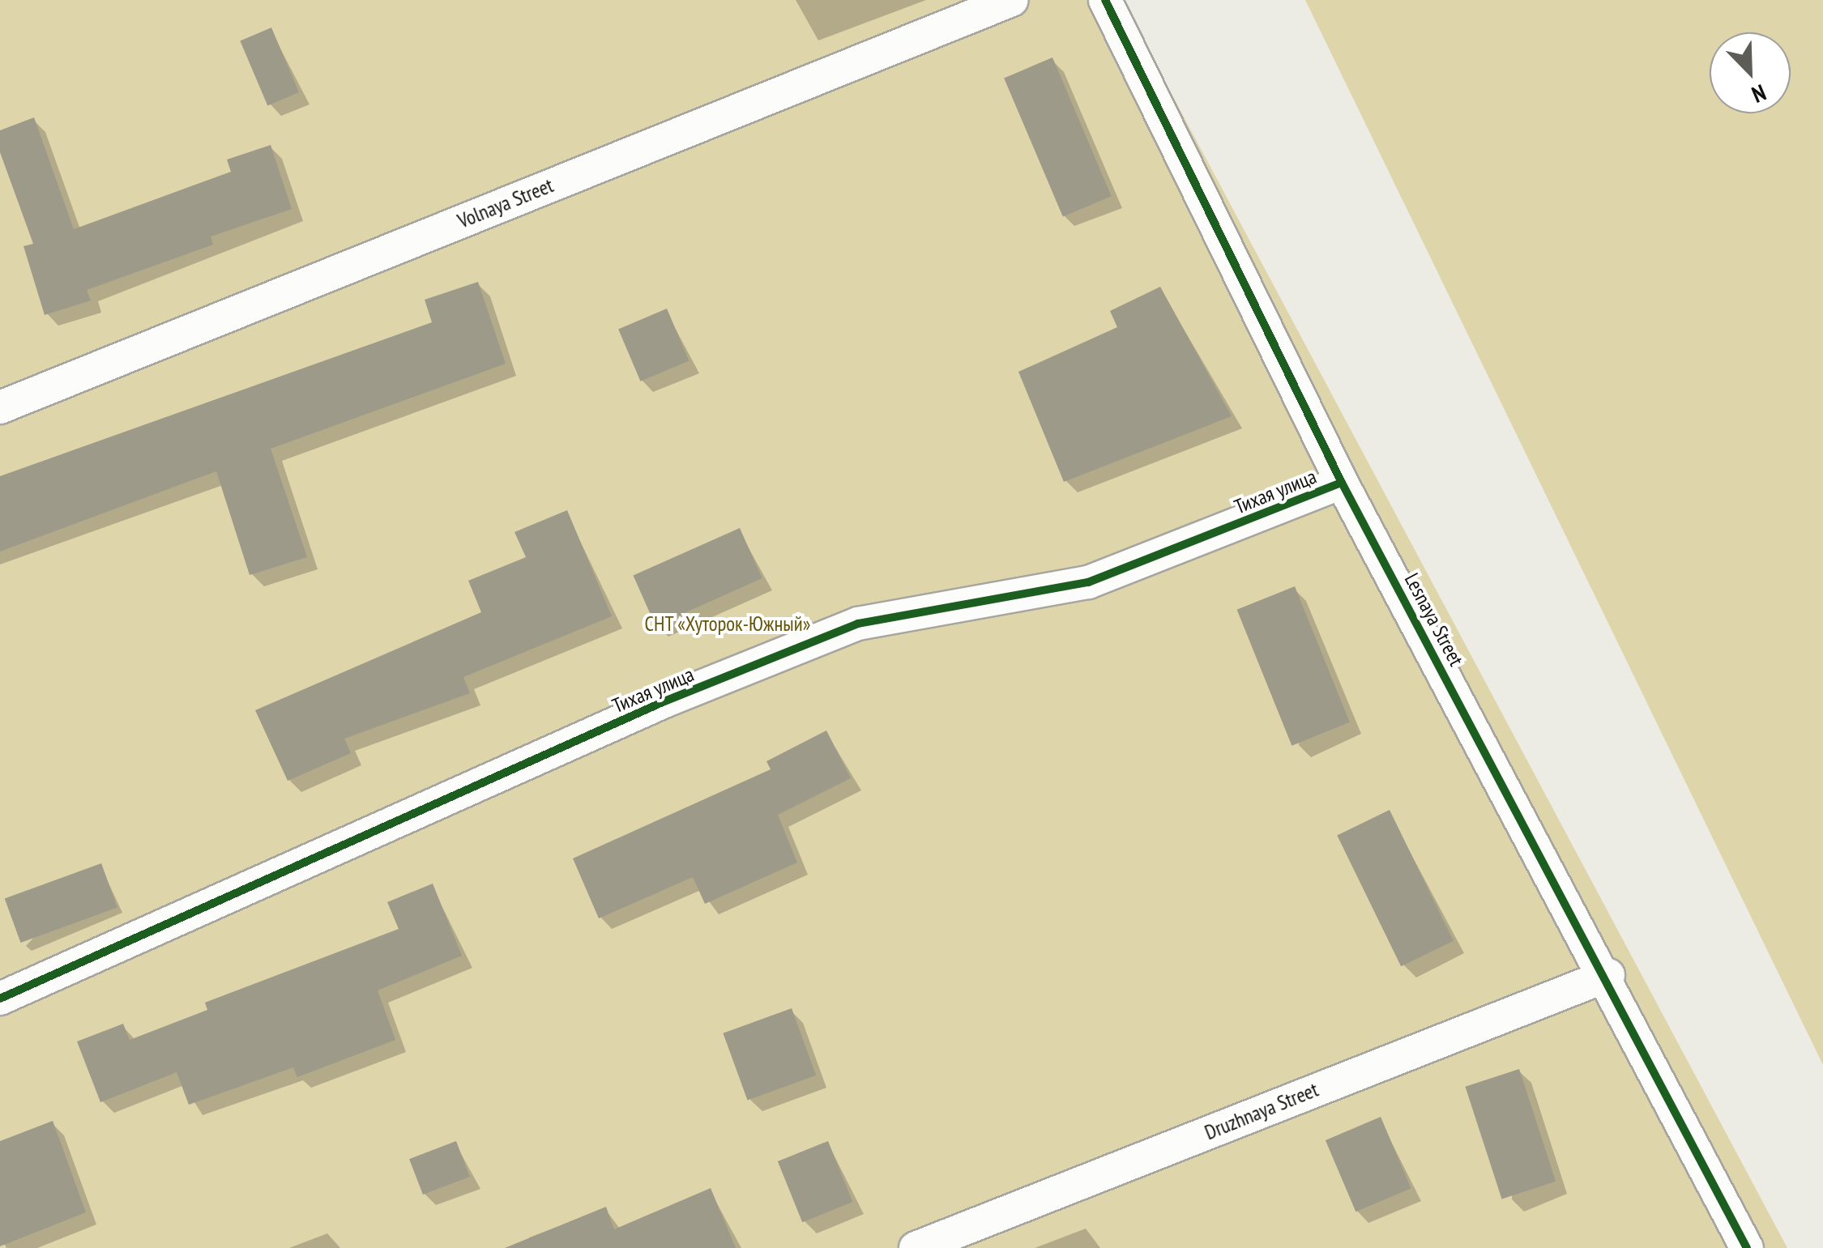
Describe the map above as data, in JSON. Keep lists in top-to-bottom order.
{
  "streets": {
    "street": [
      "Volnaya Street",
      "Тихая улица",
      "Lesnaya Street",
      "Druzhnaya Street"
    ]
  },
  "crossings": [
    ["Тихая улица", "Lesnaya Street"],
    ["Lesnaya Street", "Druzhnaya Street"]
  ],
  "parks": ["СНТ «Хуторок-Южный»"],
  "north": "bottom right"
}
